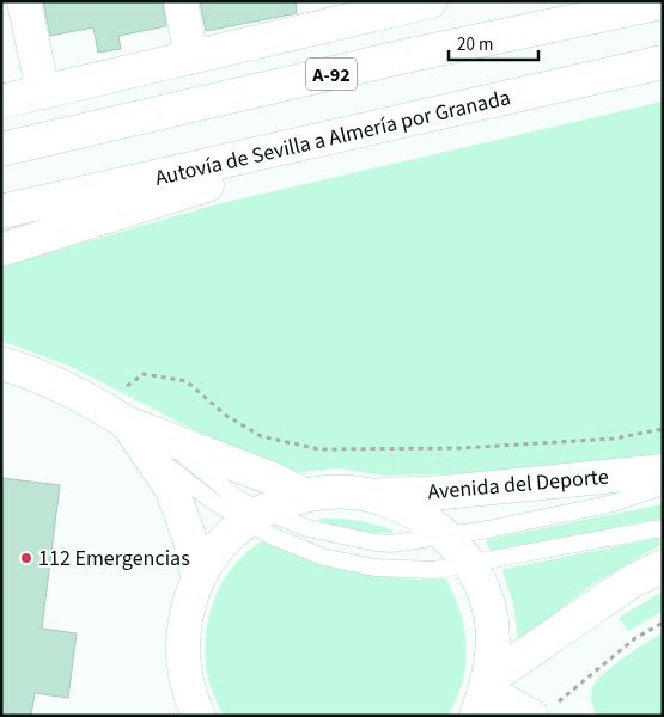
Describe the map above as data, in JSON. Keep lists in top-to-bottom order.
{
  "streets": {
    "main road": ["A-92", "Autovía de Sevilla a Almería por Granada", "Avenida del Deporte"]
  },
  "places": ["112 Emergencias"],
  "scale_bar": "20 m"
}
